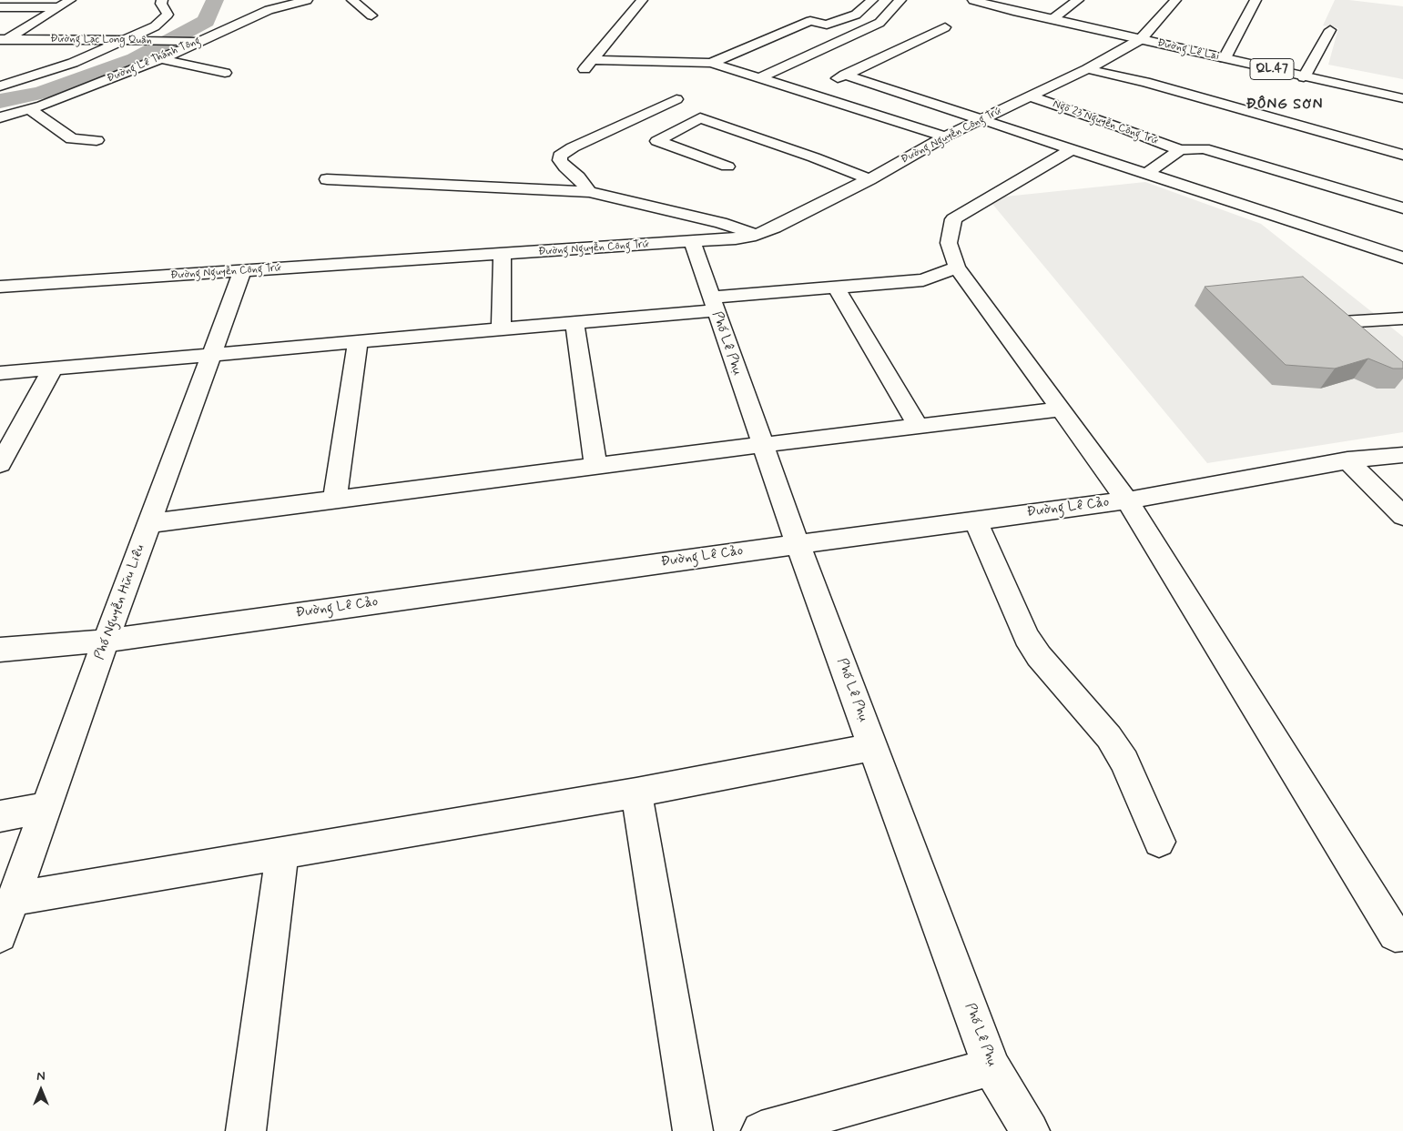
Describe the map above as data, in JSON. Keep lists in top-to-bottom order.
{
  "streets": {
    "main road": [
      "Đường Lạc Long Quân",
      "Đường Lê Lai",
      "Đường Lê Thánh Tông",
      "QL.47",
      "Ngõ 23 Nguyễn Công Trứ",
      "Đường Nguyễn Công Trứ",
      "Phố Lê Phụ",
      "Đường Lê Cảo",
      "Phố Nguyễn Hữu Liêu"
    ]
  },
  "crossings": [
    ["Đường Lạc Long Quân", "Đường Lê Thánh Tông"],
    ["Đường Lê Lai", "Đường Nguyễn Công Trứ"],
    ["Ngõ 23 Nguyễn Công Trứ", "Đường Nguyễn Công Trứ"],
    ["Đường Nguyễn Công Trứ", "Phố Lê Phụ"],
    ["Đường Nguyễn Công Trứ", "Phố Nguyễn Hữu Liêu"],
    ["Phố Lê Phụ", "Đường Lê Cảo"],
    ["Đường Lê Cảo", "Phố Nguyễn Hữu Liêu"]
  ],
  "districts": ["ĐÔNG SƠN"],
  "north": "top"
}
